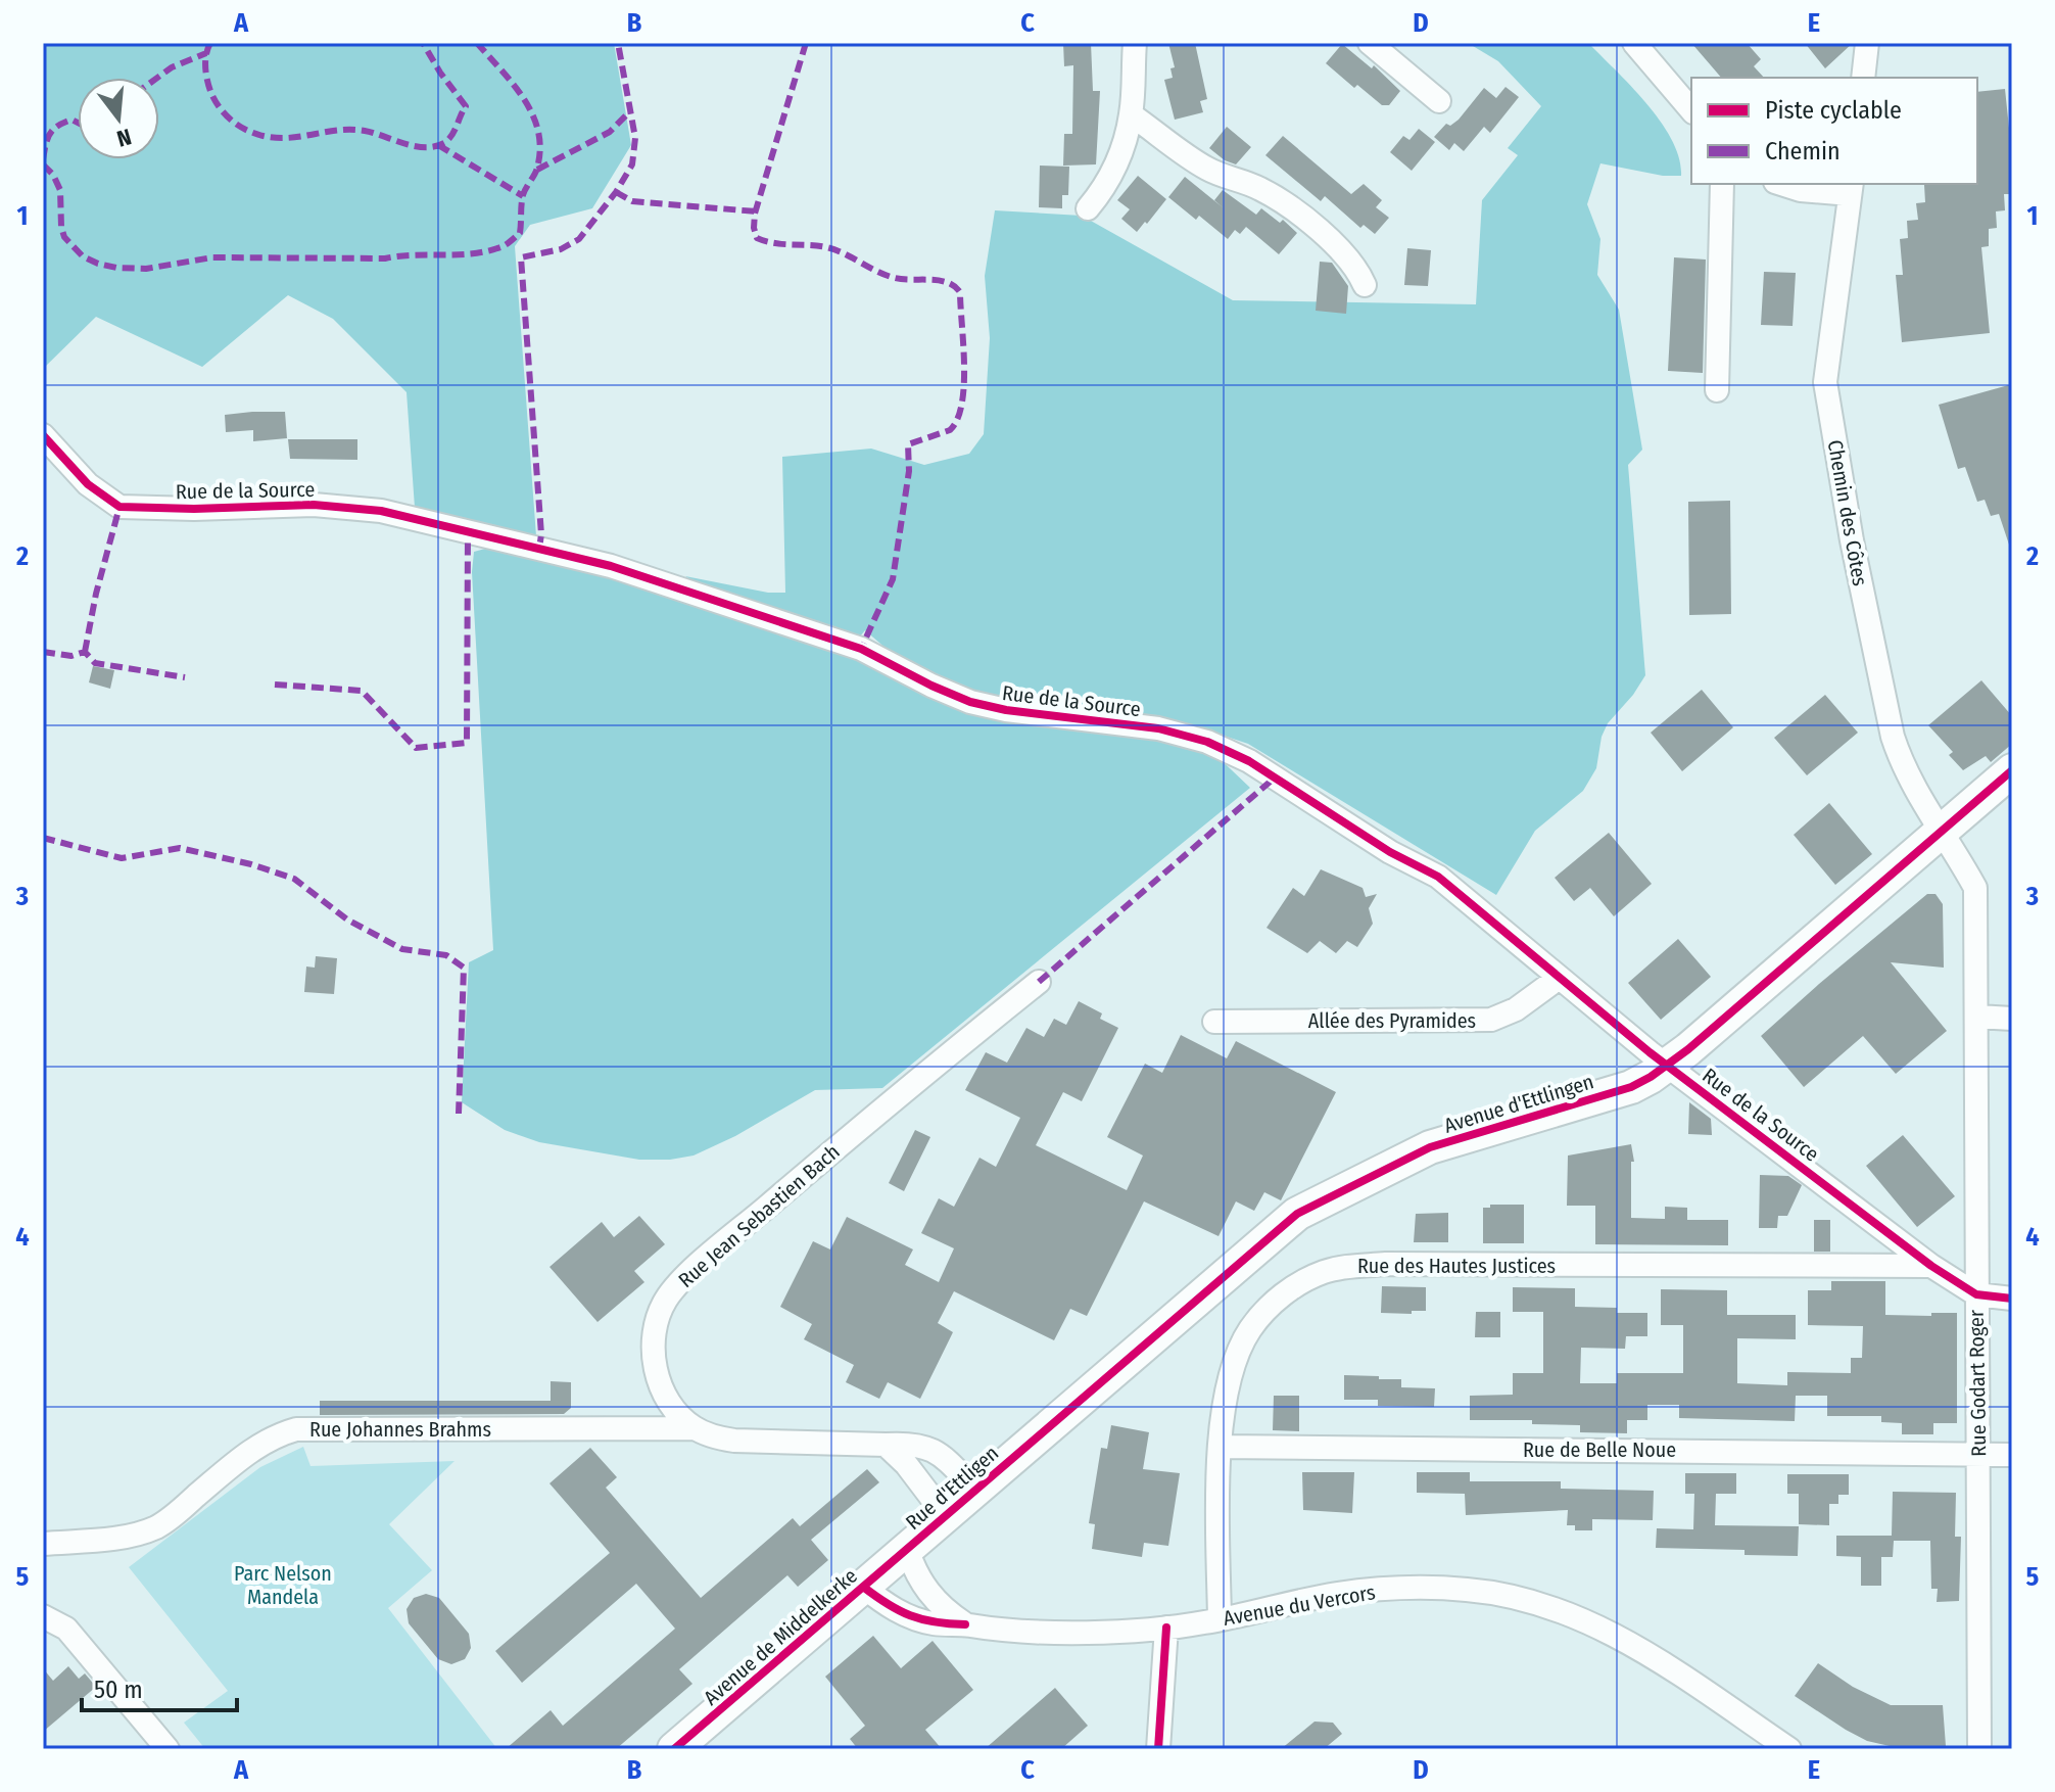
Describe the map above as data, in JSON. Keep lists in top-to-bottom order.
{
  "streets": {
    "street": [
      "Rue de la Source",
      "Chemin des Côtes",
      "Allée des Pyramides",
      "Avenue d'Ettlingen",
      "Rue Jean Sebastien Bach",
      "Rue des Hautes Justices",
      "Rue Godart Roger",
      "Rue Johannes Brahms",
      "Rue de Belle Noue",
      "Rue d'Ettligen",
      "Avenue du Vercors",
      "Avenue de Middelkerke"
    ]
  },
  "crossings": [
    ["Rue de la Source", "Allée des Pyramides"],
    ["Rue de la Source", "Avenue d'Ettlingen"],
    ["Rue de la Source", "Rue des Hautes Justices"],
    ["Rue de la Source", "Rue Godart Roger"],
    ["Chemin des Côtes", "Avenue d'Ettlingen"],
    ["Chemin des Côtes", "Rue Godart Roger"],
    ["Avenue d'Ettlingen", "Rue Godart Roger"],
    ["Avenue d'Ettlingen", "Rue d'Ettligen"],
    ["Rue Jean Sebastien Bach", "Rue Johannes Brahms"],
    ["Rue des Hautes Justices", "Rue de Belle Noue"],
    ["Rue des Hautes Justices", "Avenue du Vercors"],
    ["Rue Godart Roger", "Rue de Belle Noue"],
    ["Rue d'Ettligen", "Avenue du Vercors"],
    ["Rue d'Ettligen", "Avenue de Middelkerke"],
    ["Avenue du Vercors", "Avenue de Middelkerke"]
  ],
  "parks": ["Parc Nelson Mandela"],
  "legend": ["Piste cyclable", "Chemin"],
  "scale_bar": "50 m",
  "north": "bottom",
  "grid": {
    "columns": [
      "A",
      "B",
      "C",
      "D",
      "E"
    ],
    "rows": [
      "1",
      "2",
      "3",
      "4",
      "5"
    ]
  }
}
